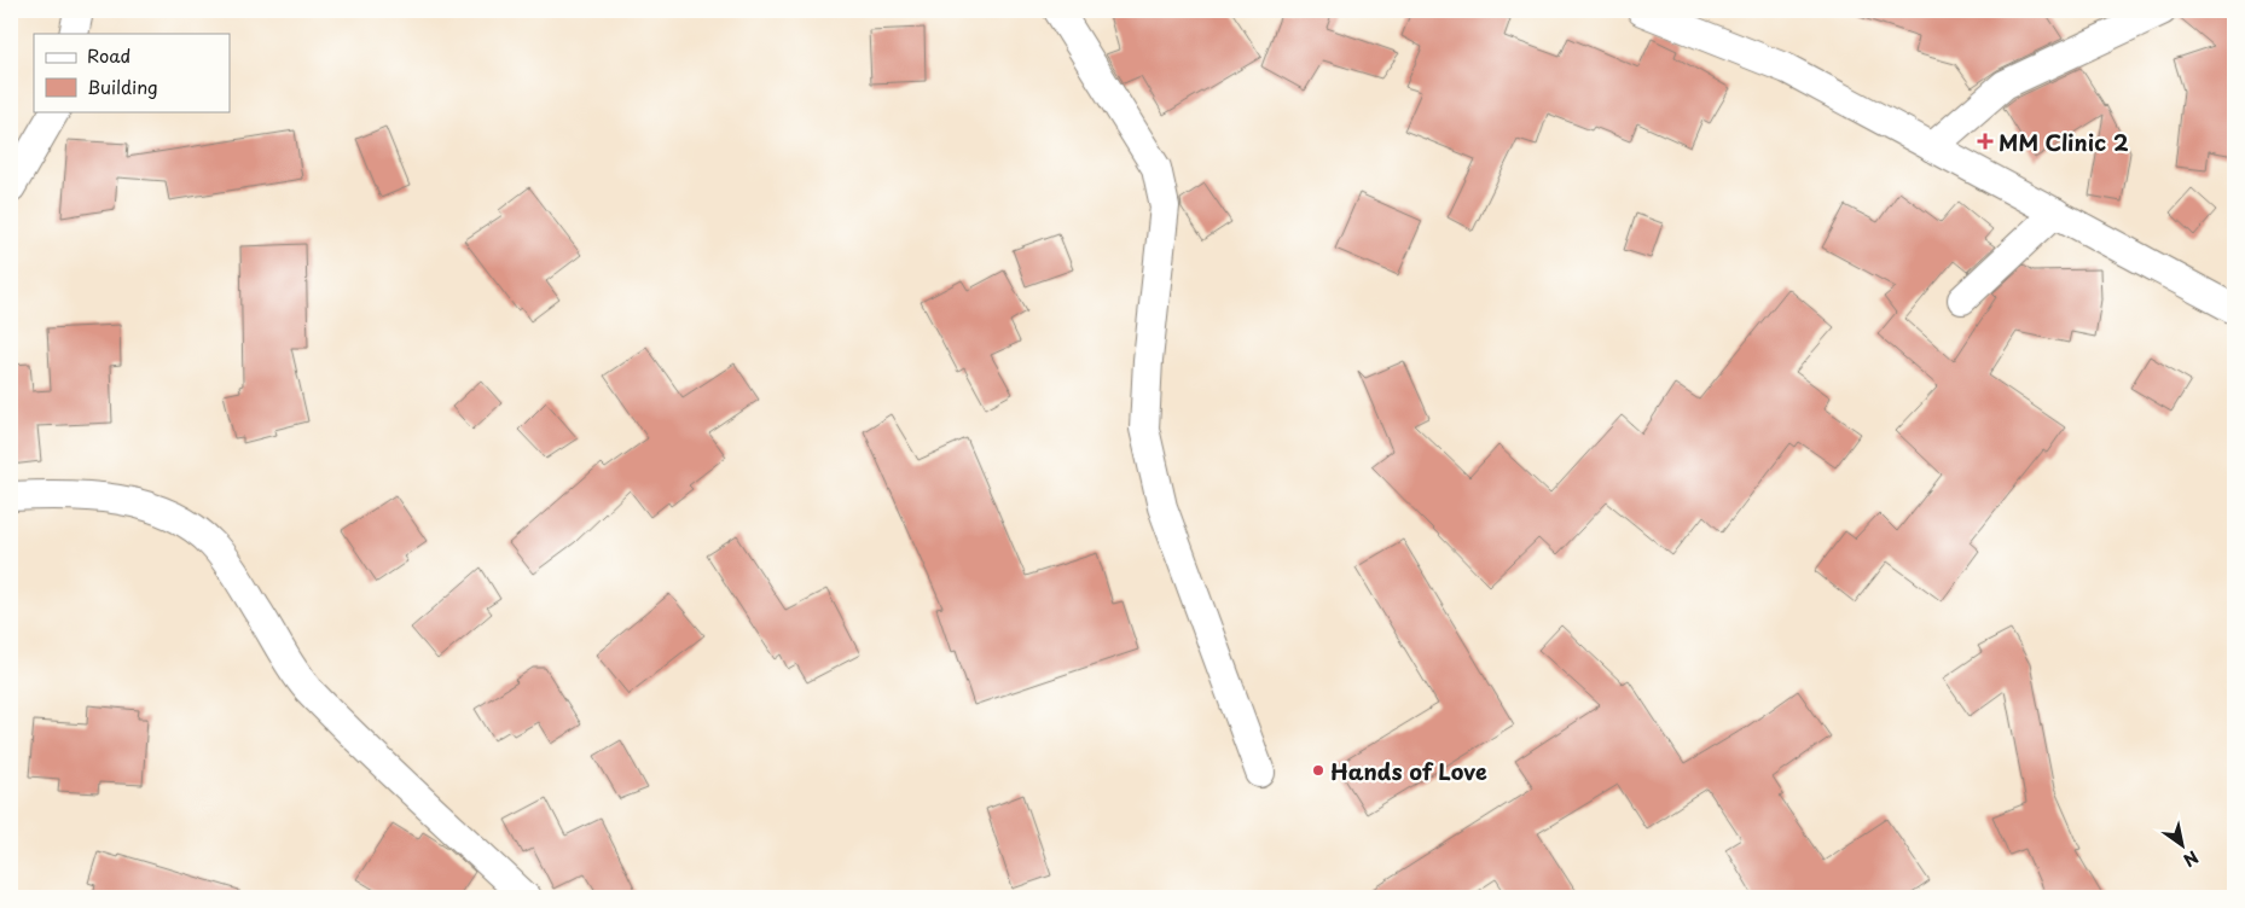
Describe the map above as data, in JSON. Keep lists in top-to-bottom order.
{
  "places": {
    "health": ["MM Clinic 2"],
    "other": ["Hands of Love"]
  },
  "legend": ["Road", "Building"],
  "north": "bottom right"
}
